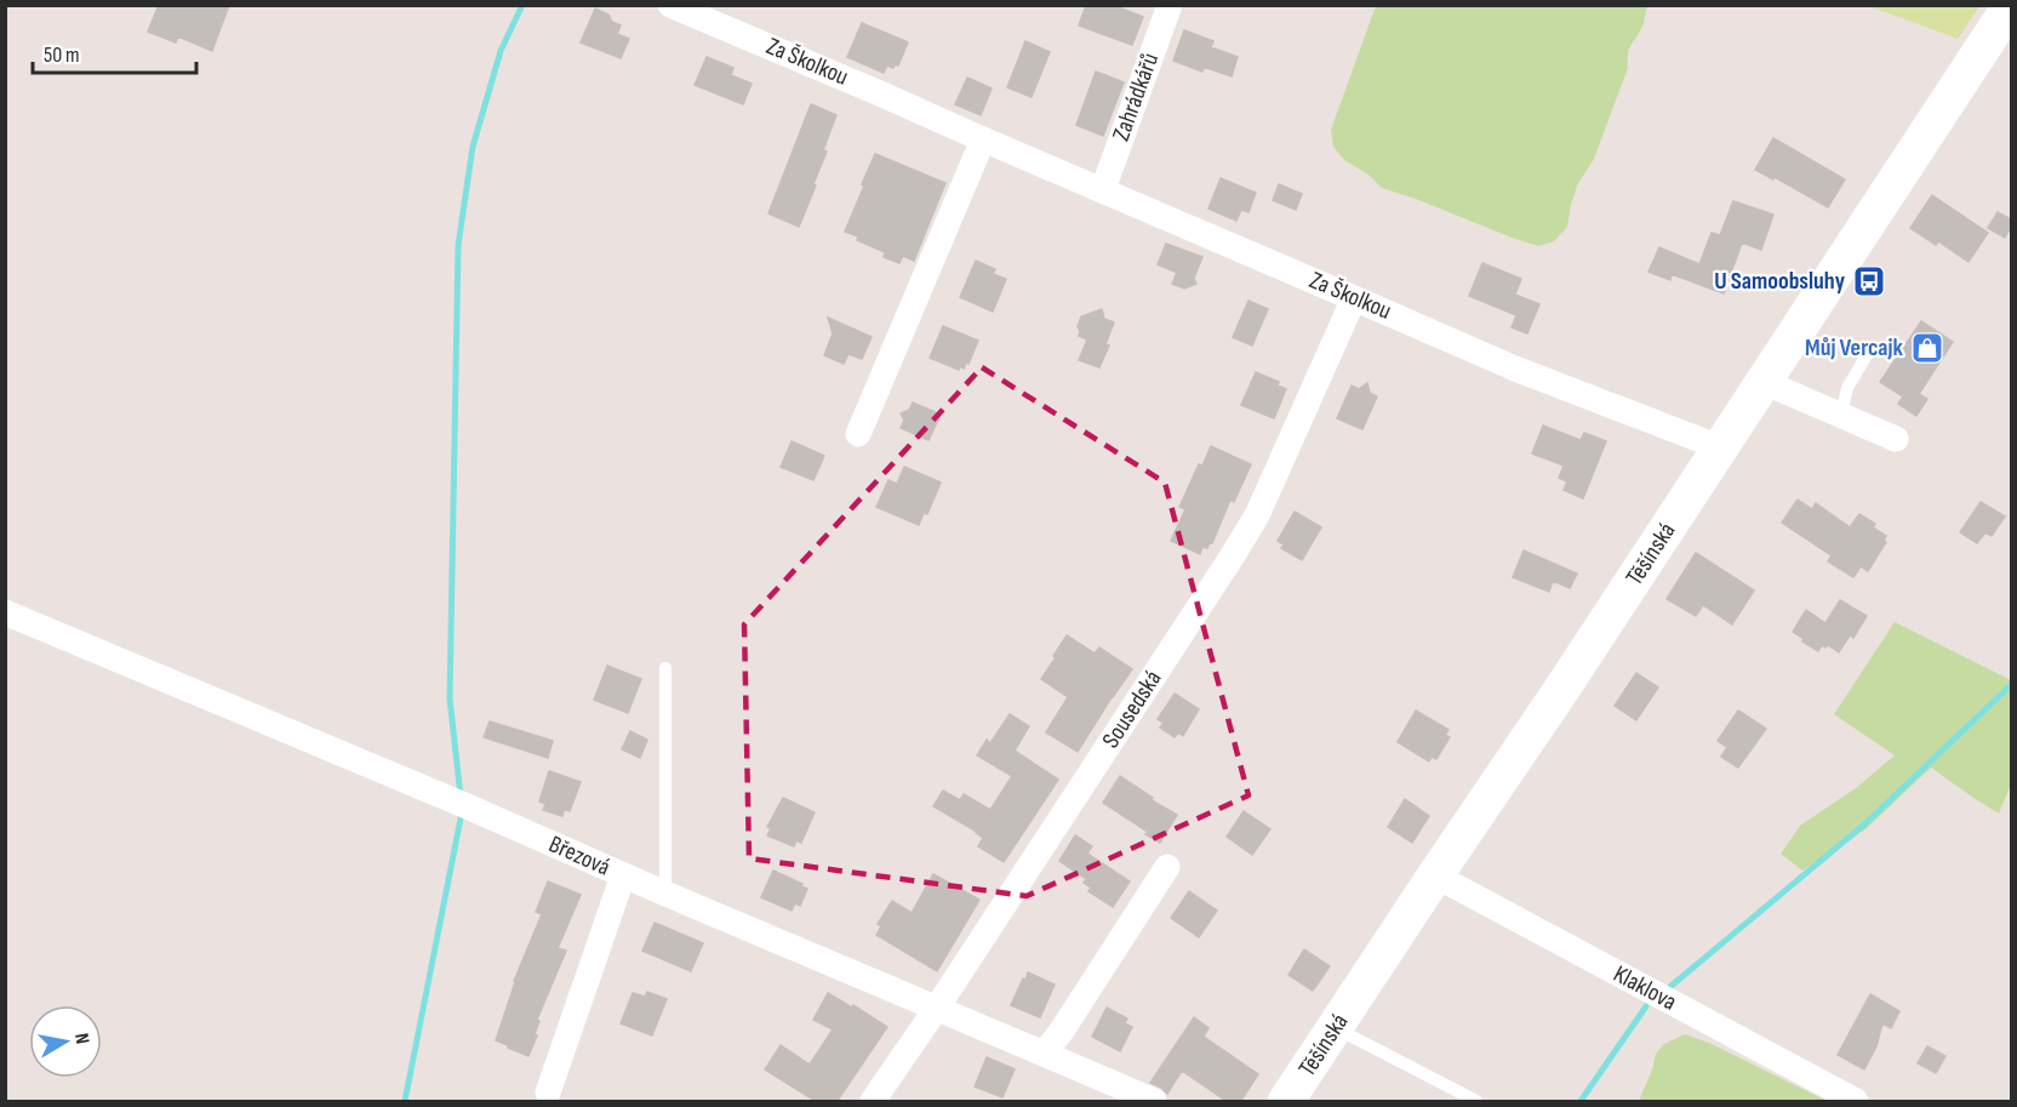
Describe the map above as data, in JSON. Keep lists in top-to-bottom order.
{
  "streets": {
    "main road": ["Těšínská"],
    "street": [
      "Za Školkou",
      "Zahrádkářů",
      "Sousedská",
      "Březová",
      "Klaklova"
    ]
  },
  "crossings": [
    ["Za Školkou", "Zahrádkářů"],
    ["Za Školkou", "Těšínská"],
    ["Za Školkou", "Sousedská"],
    ["Těšínská", "Klaklova"],
    ["Sousedská", "Březová"]
  ],
  "places": {
    "bus stop": ["U Samoobsluhy"],
    "shop": ["Můj Vercajk"]
  },
  "scale_bar": "50 m",
  "north": "right"
}
